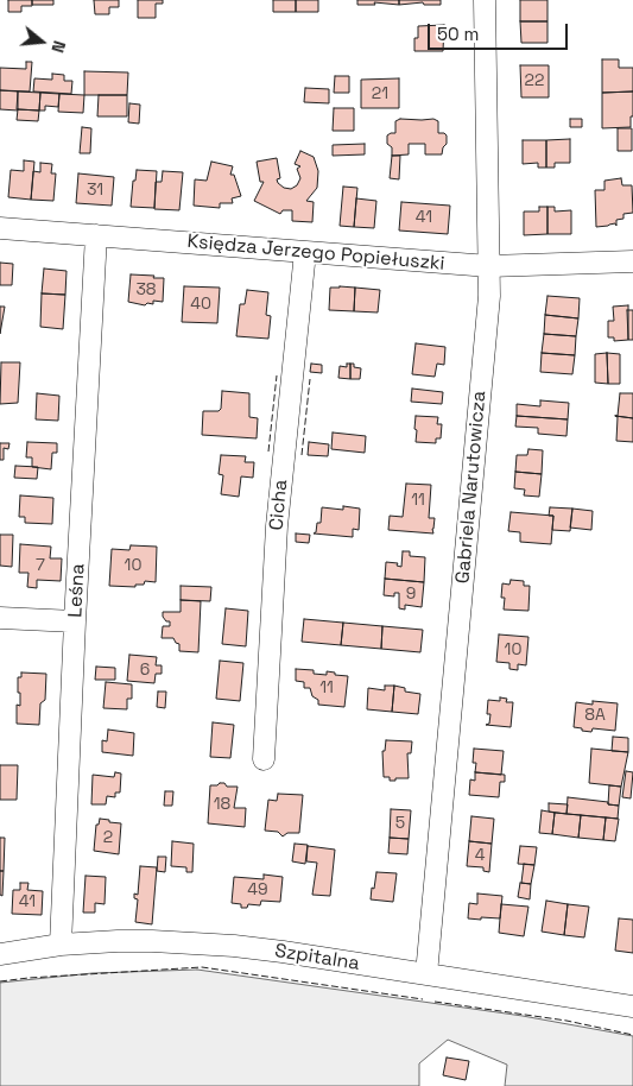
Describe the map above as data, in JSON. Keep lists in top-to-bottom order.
{
  "streets": {
    "street": [
      "Księdza Jerzego Popiełuszki",
      "Gabriela Narutowicza",
      "Cicha",
      "Leśna",
      "Szpitalna"
    ]
  },
  "crossings": [
    ["Księdza Jerzego Popiełuszki", "Gabriela Narutowicza"],
    ["Księdza Jerzego Popiełuszki", "Cicha"],
    ["Księdza Jerzego Popiełuszki", "Leśna"],
    ["Gabriela Narutowicza", "Szpitalna"],
    ["Leśna", "Szpitalna"]
  ],
  "house_numbers": [
    "22",
    "21",
    "31",
    "41",
    "38",
    "40",
    "11",
    "7",
    "10",
    "9",
    "10",
    "6",
    "11",
    "8A",
    "18",
    "5",
    "2",
    "4",
    "49",
    "41"
  ],
  "scale_bar": "50 m",
  "north": "right"
}
